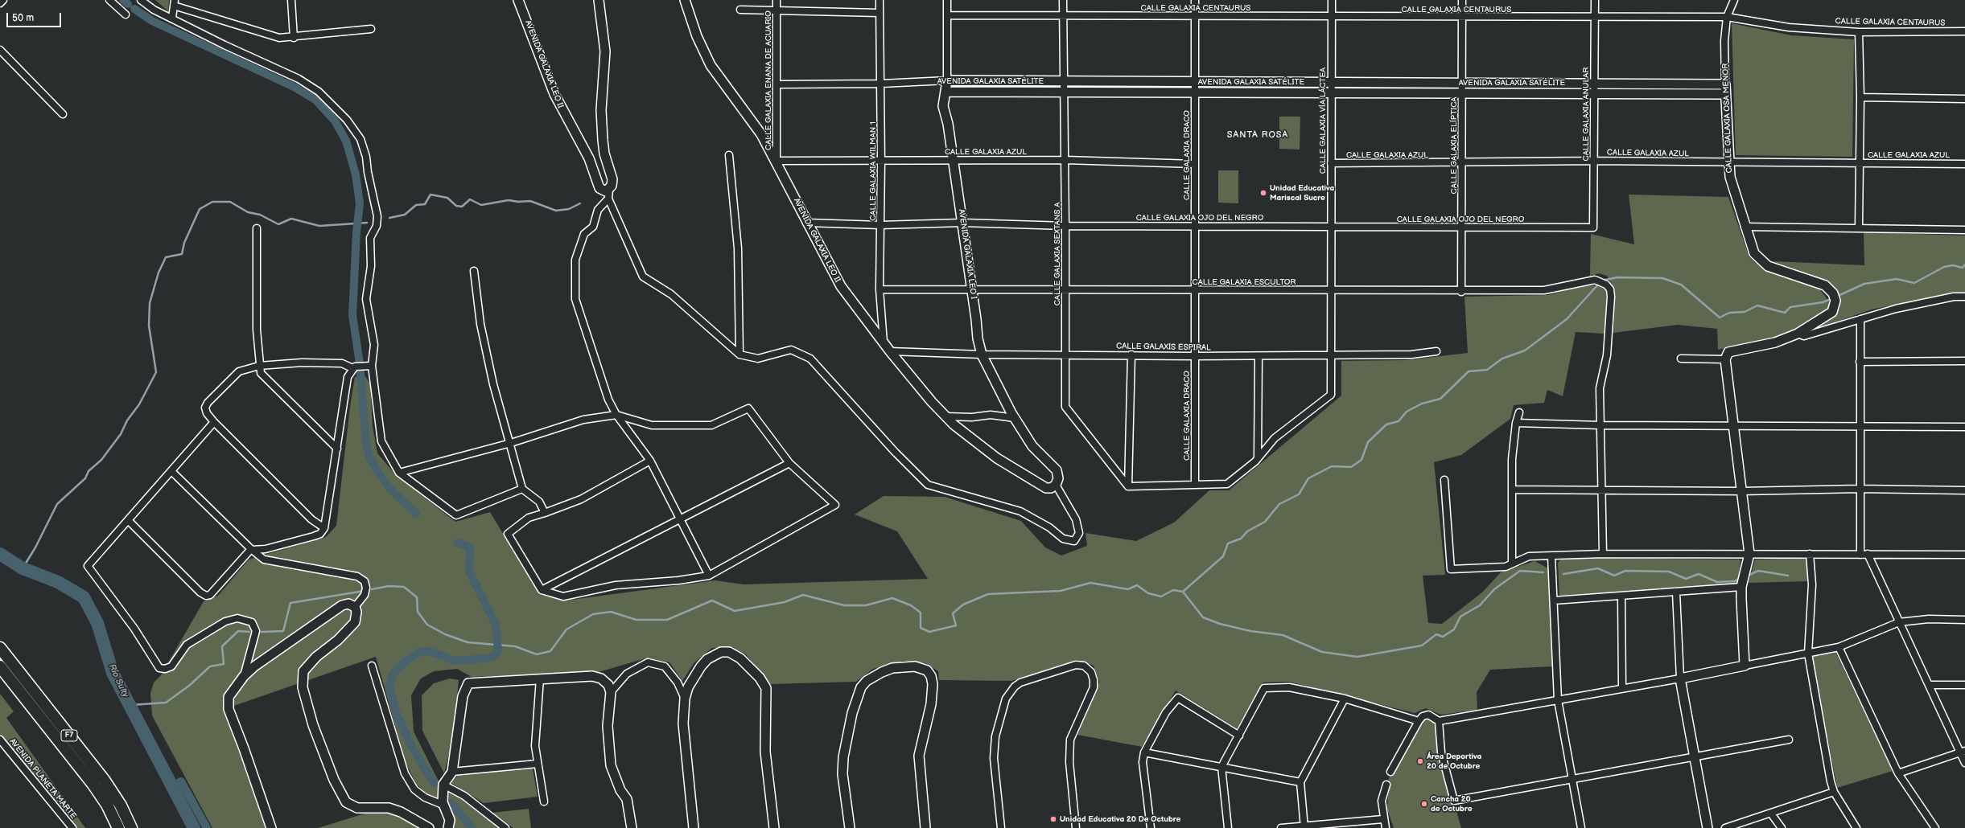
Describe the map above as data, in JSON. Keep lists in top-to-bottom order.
{
  "streets": {
    "highway": ["F7"],
    "street": [
      "CALLE GALAXIA CENTAURUS",
      "AVENIDA GALAXIA LEO II",
      "CALLE GALAXIA ENANA DE ACUARIO",
      "AVENIDA GALAXIA SATÉLITE",
      "CALLE GALAXIA ANULAR",
      "CALLE GALAXIA OSA MENOR",
      "CALLE GALAXIA VÍA LÁCTEA",
      "CALLE GALAXIA ELÍPTICA",
      "CALLE GALAXIA AZUL",
      "CALLE GALAXIA DRACO",
      "CALLE GALAXIA WILMAN 1",
      "CALLE GALAXIA OJO DEL NEGRO",
      "AVENIDA GALAXIA LEO I",
      "CALLE GALAXIA SEXTANS A",
      "CALLE GALAXIA ESCULTOR",
      "CALLE GALAXIS ESPIRAL",
      "AVENIDA PLANETA MARTE"
    ]
  },
  "crossings": [
    ["CALLE GALAXIA CENTAURUS", "CALLE GALAXIA ANULAR"],
    ["CALLE GALAXIA CENTAURUS", "CALLE GALAXIA OSA MENOR"],
    ["CALLE GALAXIA CENTAURUS", "CALLE GALAXIA VÍA LÁCTEA"],
    ["CALLE GALAXIA CENTAURUS", "CALLE GALAXIA ELÍPTICA"],
    ["CALLE GALAXIA CENTAURUS", "CALLE GALAXIA DRACO"],
    ["CALLE GALAXIA CENTAURUS", "AVENIDA GALAXIA LEO I"],
    ["CALLE GALAXIA CENTAURUS", "CALLE GALAXIA SEXTANS A"],
    ["AVENIDA GALAXIA LEO II", "CALLE GALAXIA ENANA DE ACUARIO"],
    ["AVENIDA GALAXIA LEO II", "CALLE GALAXIA AZUL"],
    ["AVENIDA GALAXIA LEO II", "CALLE GALAXIA WILMAN 1"],
    ["AVENIDA GALAXIA LEO II", "CALLE GALAXIA OJO DEL NEGRO"],
    ["AVENIDA GALAXIA LEO II", "AVENIDA GALAXIA LEO I"],
    ["AVENIDA GALAXIA LEO II", "CALLE GALAXIS ESPIRAL"],
    ["CALLE GALAXIA ENANA DE ACUARIO", "AVENIDA GALAXIA SATÉLITE"],
    ["CALLE GALAXIA ENANA DE ACUARIO", "CALLE GALAXIA AZUL"],
    ["AVENIDA GALAXIA SATÉLITE", "CALLE GALAXIA ANULAR"],
    ["AVENIDA GALAXIA SATÉLITE", "CALLE GALAXIA OSA MENOR"],
    ["AVENIDA GALAXIA SATÉLITE", "CALLE GALAXIA VÍA LÁCTEA"],
    ["AVENIDA GALAXIA SATÉLITE", "CALLE GALAXIA ELÍPTICA"],
    ["AVENIDA GALAXIA SATÉLITE", "CALLE GALAXIA DRACO"],
    ["AVENIDA GALAXIA SATÉLITE", "CALLE GALAXIA WILMAN 1"],
    ["AVENIDA GALAXIA SATÉLITE", "AVENIDA GALAXIA LEO I"],
    ["AVENIDA GALAXIA SATÉLITE", "CALLE GALAXIA SEXTANS A"],
    ["CALLE GALAXIA ANULAR", "CALLE GALAXIA AZUL"],
    ["CALLE GALAXIA ANULAR", "CALLE GALAXIA OJO DEL NEGRO"],
    ["CALLE GALAXIA OSA MENOR", "CALLE GALAXIA AZUL"],
    ["CALLE GALAXIA VÍA LÁCTEA", "CALLE GALAXIA AZUL"],
    ["CALLE GALAXIA VÍA LÁCTEA", "CALLE GALAXIA OJO DEL NEGRO"],
    ["CALLE GALAXIA VÍA LÁCTEA", "CALLE GALAXIA ESCULTOR"],
    ["CALLE GALAXIA VÍA LÁCTEA", "CALLE GALAXIS ESPIRAL"],
    ["CALLE GALAXIA ELÍPTICA", "CALLE GALAXIA AZUL"],
    ["CALLE GALAXIA ELÍPTICA", "CALLE GALAXIA OJO DEL NEGRO"],
    ["CALLE GALAXIA ELÍPTICA", "CALLE GALAXIA ESCULTOR"],
    ["CALLE GALAXIA AZUL", "CALLE GALAXIA DRACO"],
    ["CALLE GALAXIA AZUL", "CALLE GALAXIA WILMAN 1"],
    ["CALLE GALAXIA AZUL", "AVENIDA GALAXIA LEO I"],
    ["CALLE GALAXIA AZUL", "CALLE GALAXIA SEXTANS A"],
    ["CALLE GALAXIA DRACO", "CALLE GALAXIA OJO DEL NEGRO"],
    ["CALLE GALAXIA DRACO", "CALLE GALAXIA ESCULTOR"],
    ["CALLE GALAXIA DRACO", "CALLE GALAXIS ESPIRAL"],
    ["CALLE GALAXIA WILMAN 1", "CALLE GALAXIA OJO DEL NEGRO"],
    ["CALLE GALAXIA WILMAN 1", "CALLE GALAXIA ESCULTOR"],
    ["CALLE GALAXIA OJO DEL NEGRO", "AVENIDA GALAXIA LEO I"],
    ["CALLE GALAXIA OJO DEL NEGRO", "CALLE GALAXIA SEXTANS A"],
    ["AVENIDA GALAXIA LEO I", "CALLE GALAXIA ESCULTOR"],
    ["AVENIDA GALAXIA LEO I", "CALLE GALAXIS ESPIRAL"],
    ["CALLE GALAXIA SEXTANS A", "CALLE GALAXIA ESCULTOR"],
    ["CALLE GALAXIA SEXTANS A", "CALLE GALAXIS ESPIRAL"]
  ],
  "districts": ["SANTA ROSA"],
  "water": ["Río Sulty"],
  "places": [
    "Unidad Educativa Mariscal Sucre",
    "Área Deportiva 20 de Octubre",
    "Cancha 20 de Octubre",
    "Unidad Educativa 20 De Octubre"
  ],
  "scale_bar": "50 m"
}
